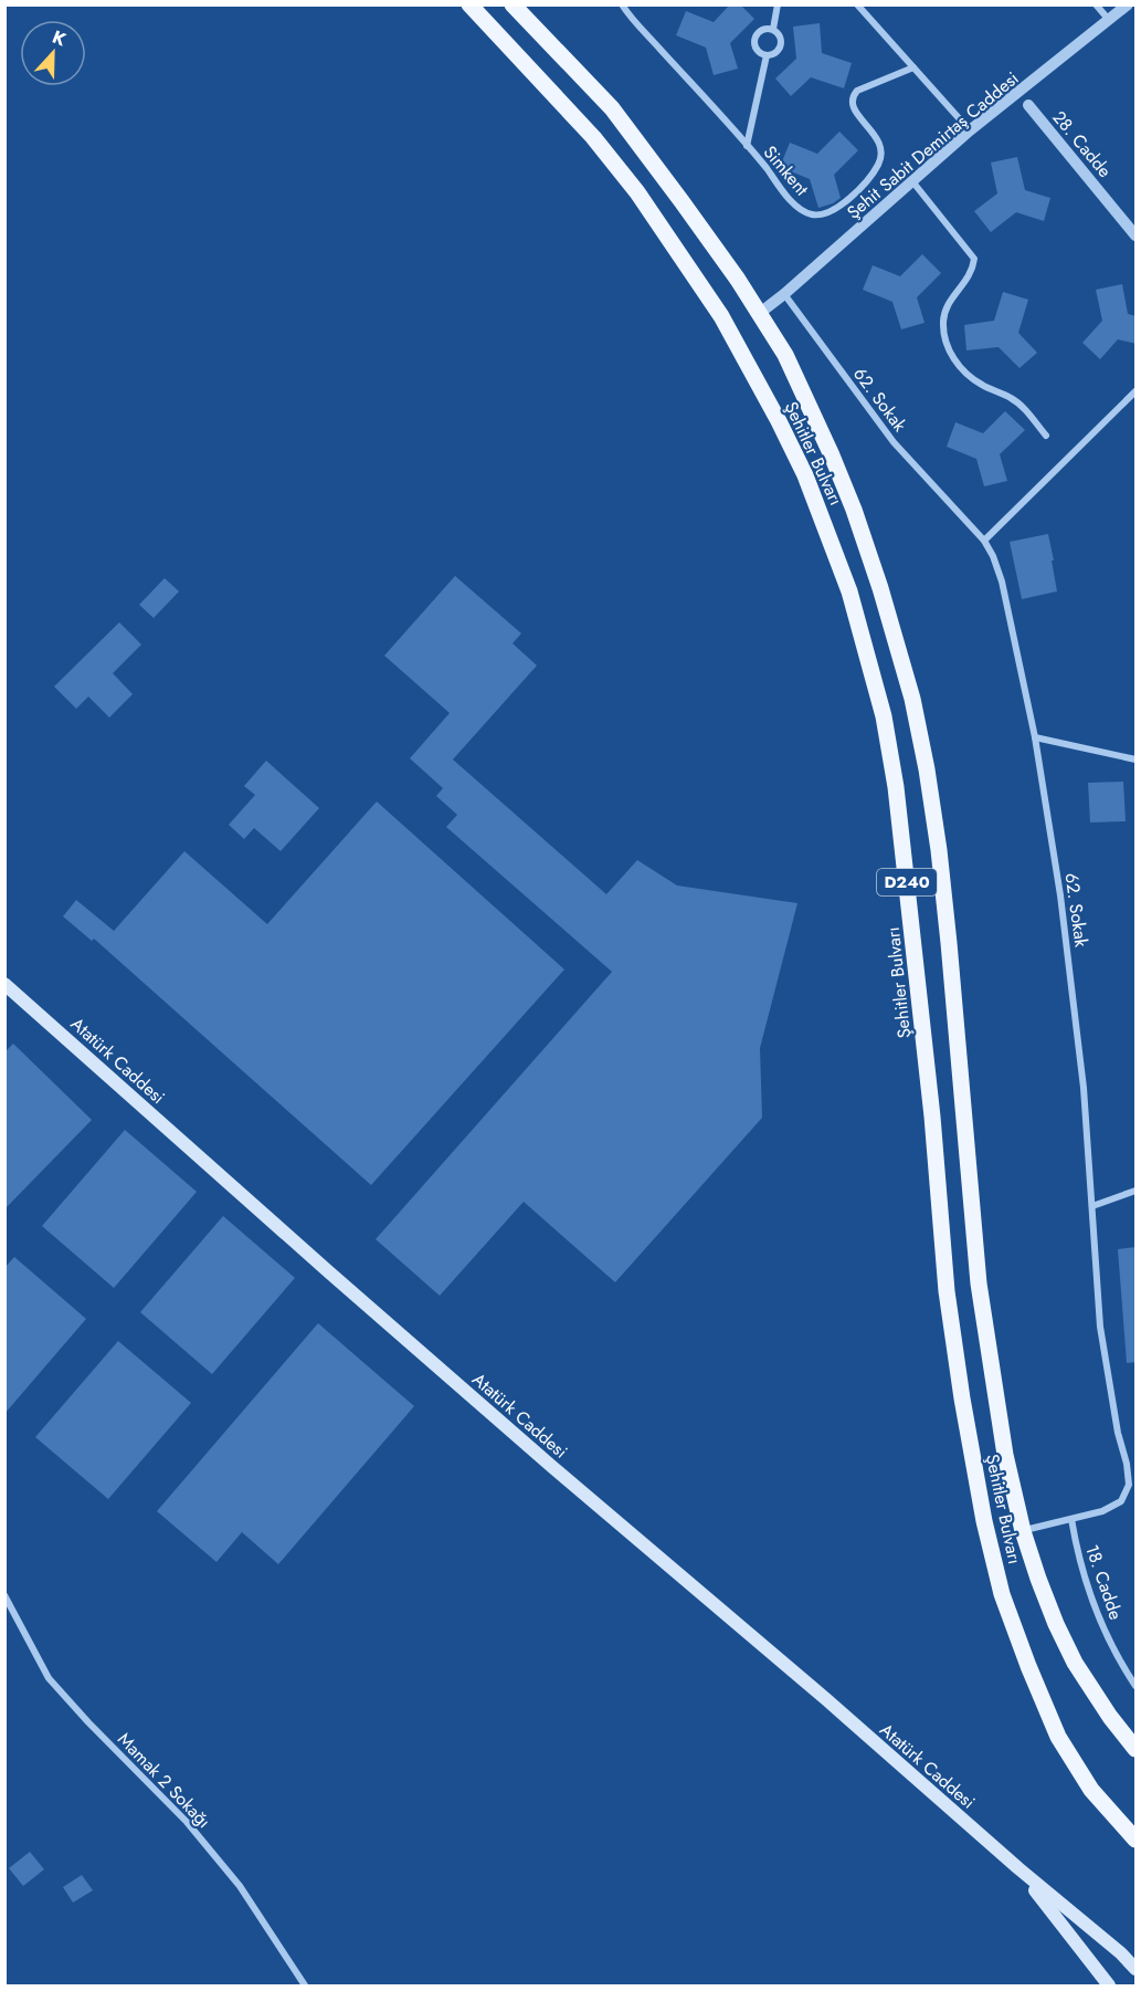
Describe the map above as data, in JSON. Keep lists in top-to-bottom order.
{
  "streets": {
    "main road": ["Şehitler Bulvarı", "D240", "Atatürk Caddesi"],
    "street": [
      "28. Cadde",
      "Şehit Sabit Demirtaş Caddesi",
      "Simkent",
      "62. Sokak",
      "18. Cadde",
      "Mamak 2 Sokağı"
    ]
  },
  "crossings": [
    ["Şehit Sabit Demirtaş Caddesi", "62. Sokak"],
    ["Şehit Sabit Demirtaş Caddesi", "Şehitler Bulvarı"],
    ["62. Sokak", "Şehitler Bulvarı"],
    ["62. Sokak", "18. Cadde"]
  ],
  "north": "top"
}
